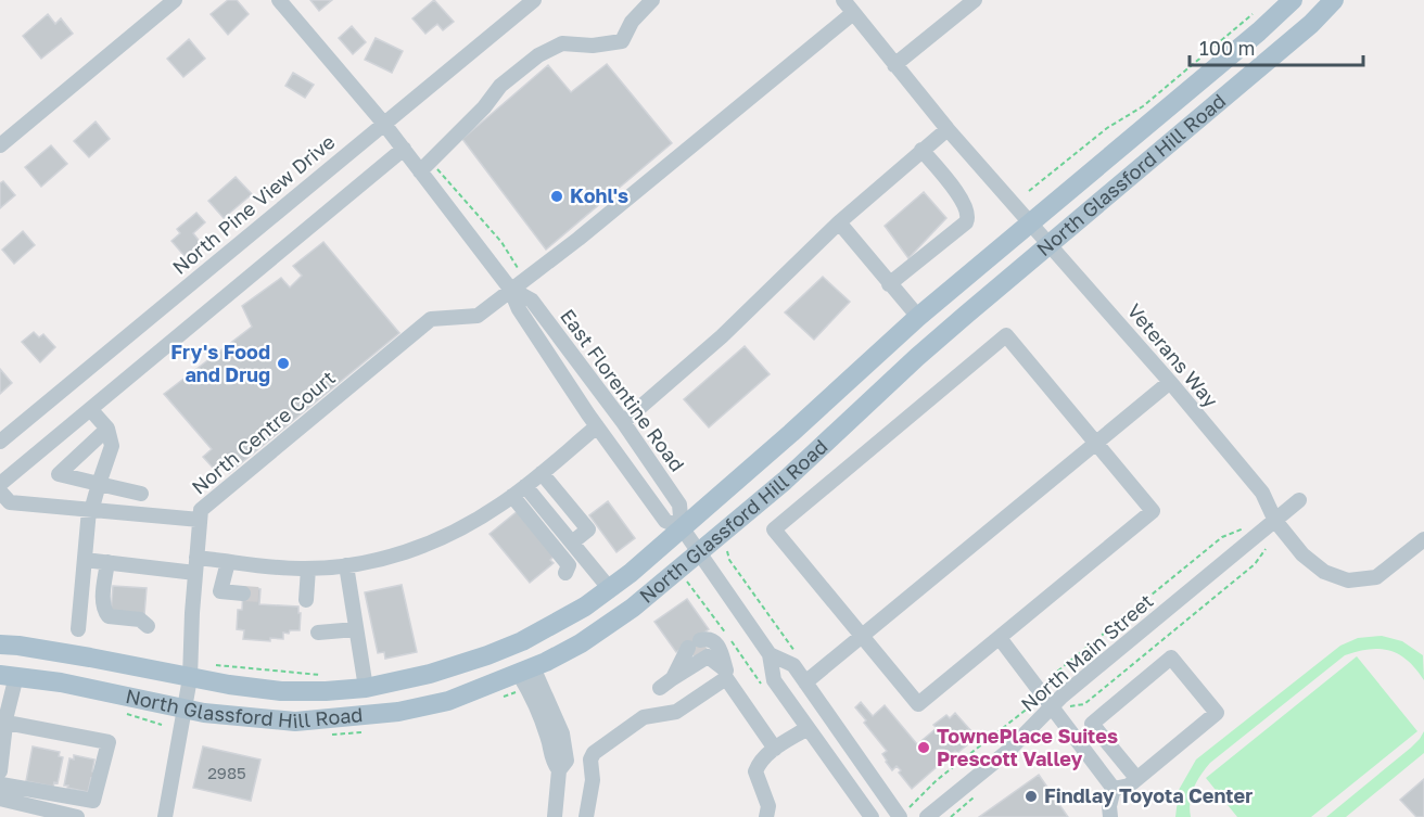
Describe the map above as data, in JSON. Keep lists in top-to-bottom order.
{
  "streets": {
    "main road": ["North Glassford Hill Road"],
    "street": [
      "North Pine View Drive",
      "Veterans Way",
      "East Florentine Road",
      "North Centre Court",
      "North Main Street"
    ]
  },
  "crossings": [
    ["North Glassford Hill Road", "Veterans Way"],
    ["North Glassford Hill Road", "East Florentine Road"],
    ["North Glassford Hill Road", "North Centre Court"],
    ["North Pine View Drive", "East Florentine Road"],
    ["Veterans Way", "North Centre Court"],
    ["Veterans Way", "North Main Street"],
    ["East Florentine Road", "North Centre Court"]
  ],
  "places": [
    "Kohl's",
    "Fry's Food and Drug",
    "TownePlace Suites Prescott Valley",
    "Findlay Toyota Center"
  ],
  "house_numbers": ["2985"],
  "scale_bar": "100 m"
}
